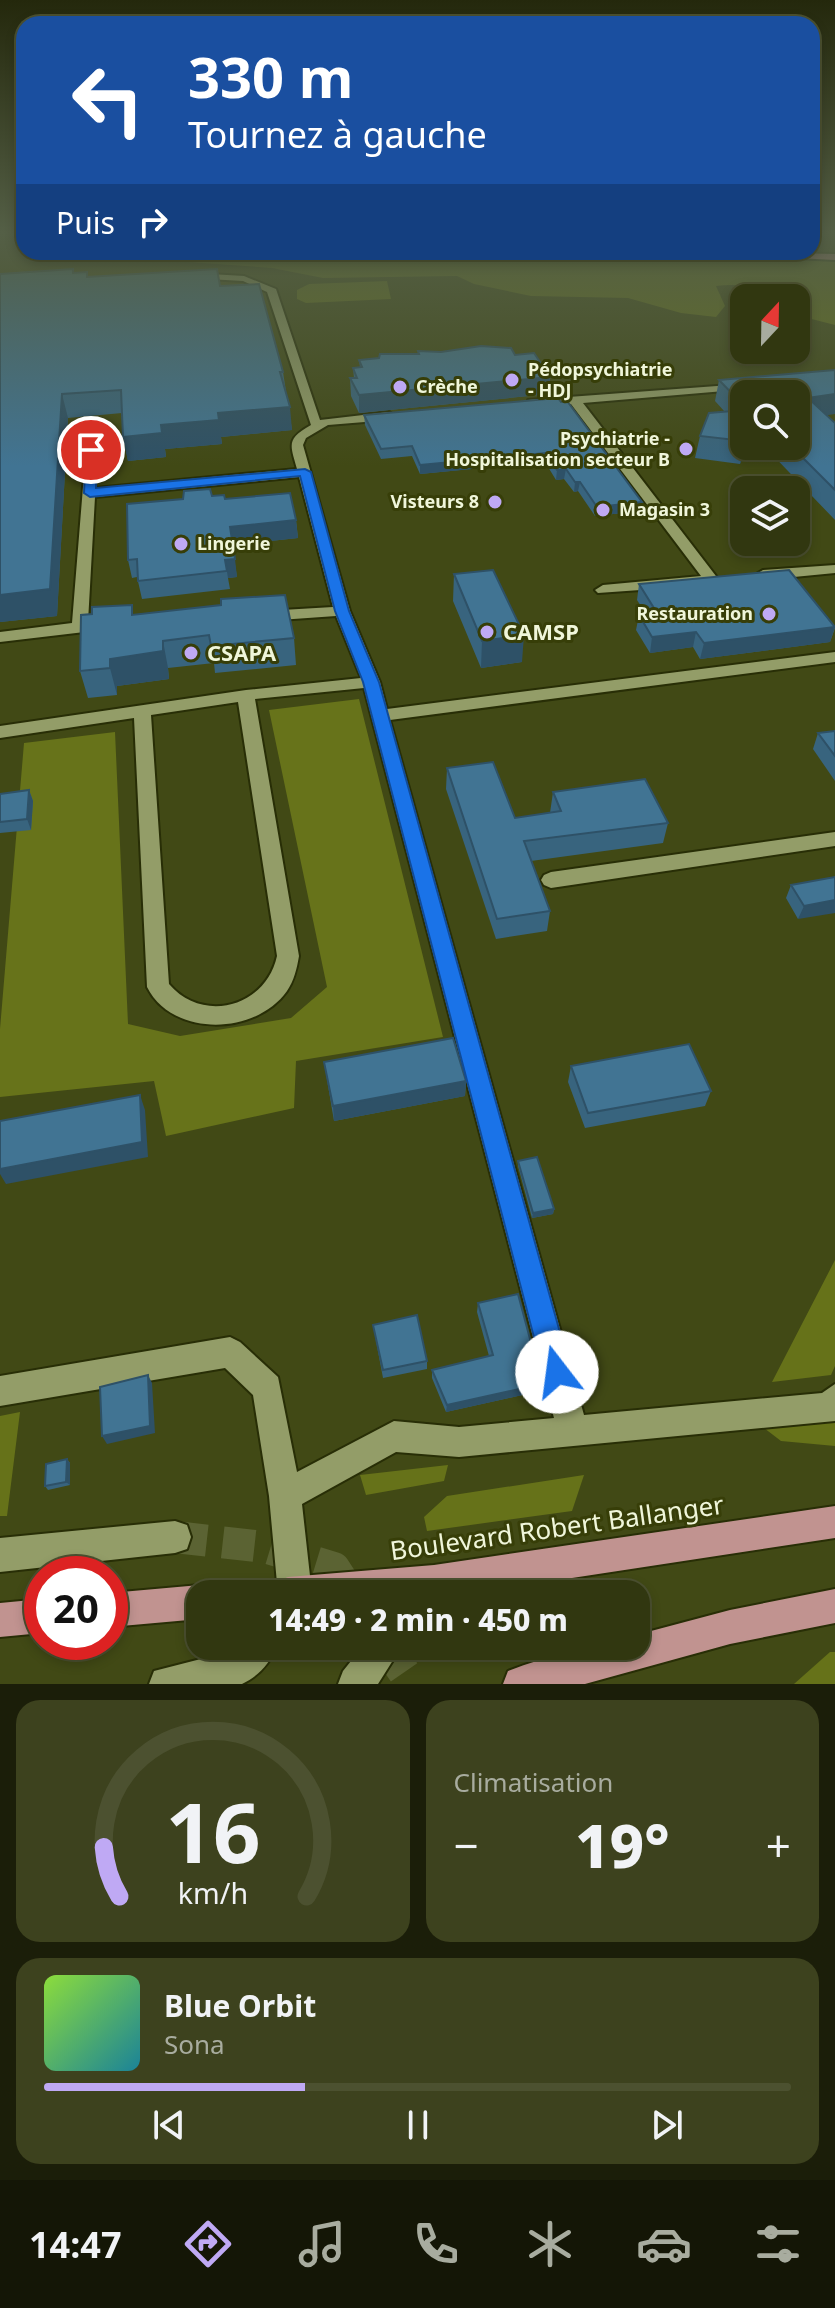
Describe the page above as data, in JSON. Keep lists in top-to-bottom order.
{
  "streets": {
    "main road": ["Boulevard Robert Ballanger"]
  },
  "places": [
    "Pédopsychiatrie - HDJ",
    "Crèche",
    "Psychiatrie - Hospitalisation secteur B",
    "Visteurs 8",
    "Magasin 3",
    "Lingerie",
    "Restauration",
    "CAMSP",
    "CSAPA"
  ],
  "north": "top",
  "page": {
    "turn": ["330 m", "Tournez à gauche"],
    "then": "Puis",
    "limit": "20",
    "trip": "14:49 · 2 min · 450 m",
    "tile": "Climatisation",
    "heat": ["−", "19°", "+"],
    "song": ["Blue Orbit", "Sona"],
    "tabs": "14:47",
    "gauge": ["16", "km/h"]
  }
}
